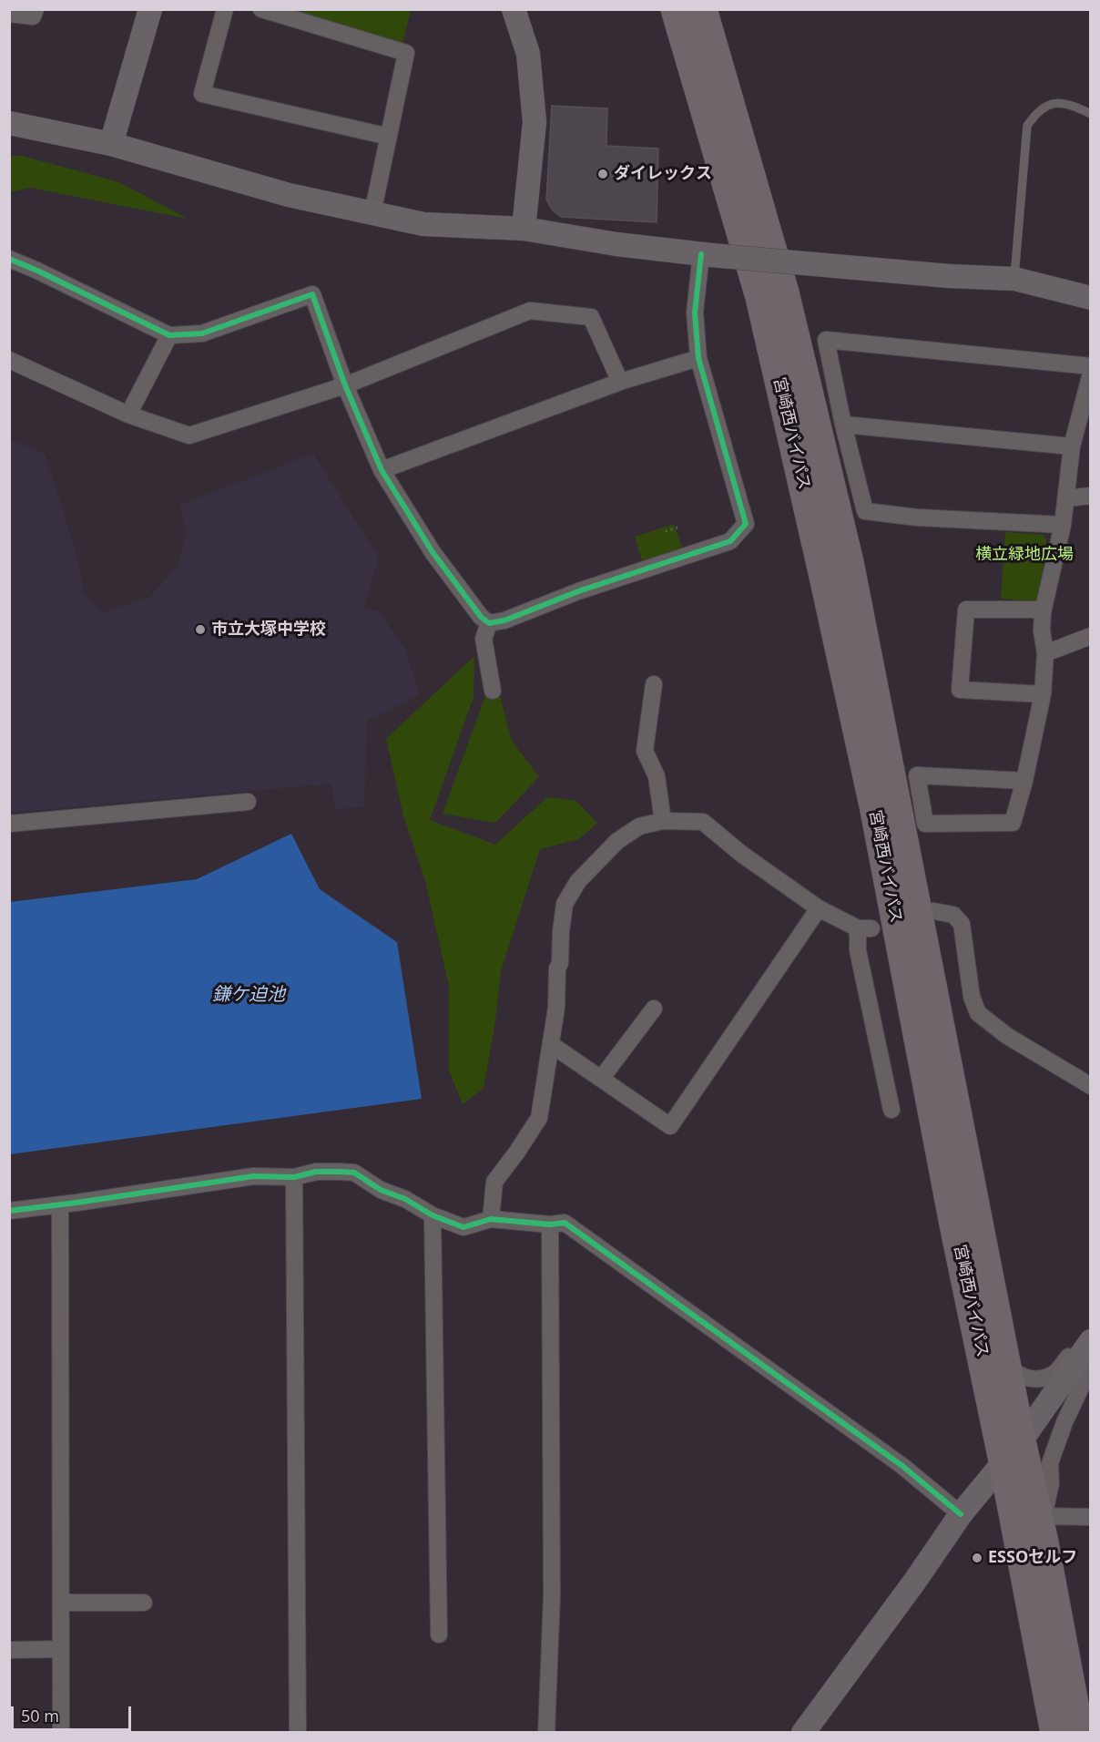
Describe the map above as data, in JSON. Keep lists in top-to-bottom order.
{
  "streets": {
    "highway": ["宮崎西バイパス"]
  },
  "water": ["鎌ケ迫池"],
  "parks": ["横立緑地広場"],
  "places": ["ダイレックス", "市立大塚中学校", "ESSOセルフ"],
  "scale_bar": "50 m"
}
